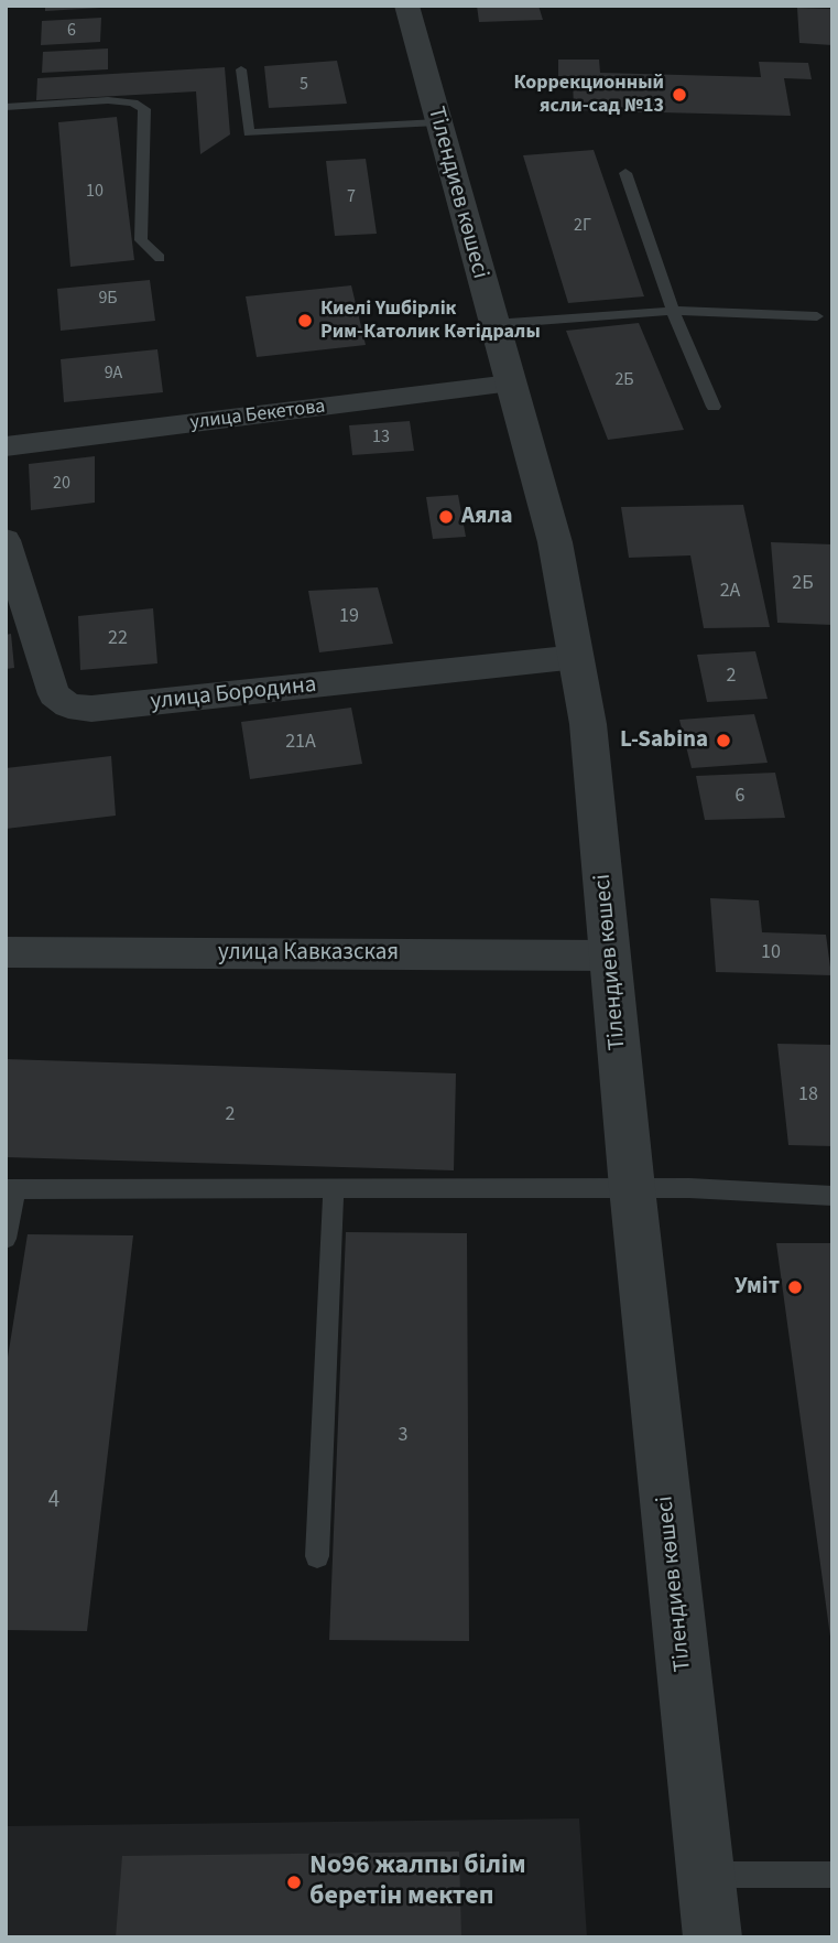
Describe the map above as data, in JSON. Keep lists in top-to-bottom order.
{
  "streets": {
    "street": [
      "Тілендиев көшесі",
      "улица Бекетова",
      "улица Бородина",
      "улица Кавказская"
    ]
  },
  "crossings": [
    ["Тілендиев көшесі", "улица Бекетова"],
    ["Тілендиев көшесі", "улица Бородина"],
    ["Тілендиев көшесі", "улица Кавказская"]
  ],
  "places": [
    "Коррекционный ясли-сад №13",
    "Киелі Үшбірлік Рим-Католик Кәтідралы",
    "Аяла",
    "L-Sabina",
    "Уміт",
    "No96 жалпы білім беретін мектеп"
  ],
  "house_numbers": [
    "6",
    "5",
    "10",
    "7",
    "2Г",
    "9Б",
    "9А",
    "2Б",
    "13",
    "20",
    "2Б",
    "2А",
    "19",
    "22",
    "2",
    "21А",
    "6",
    "10",
    "18",
    "2",
    "3",
    "4"
  ]
}
